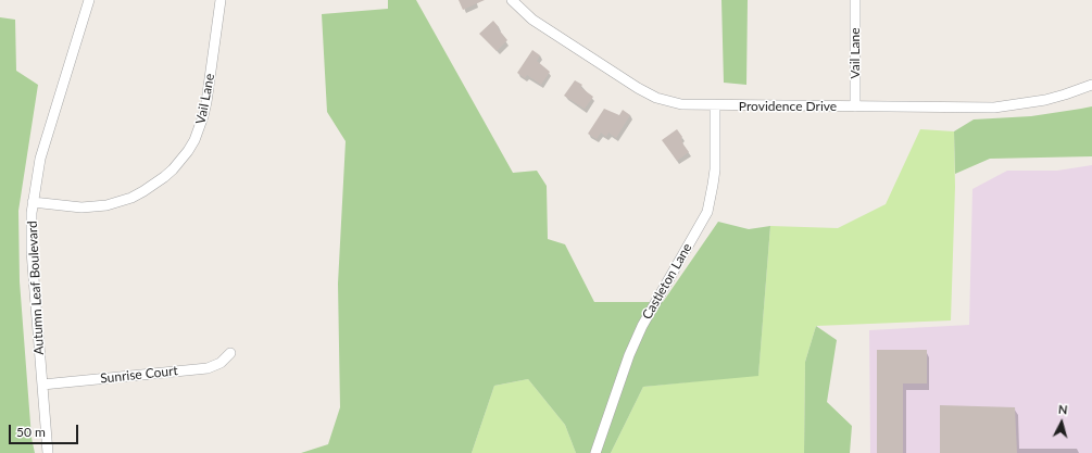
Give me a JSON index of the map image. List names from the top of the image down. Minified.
{"streets":{"street":["Vail Lane","Providence Drive","Castleton Lane","Autumn Leaf Boulevard","Sunrise Court"]},"crossings":[["Vail Lane","Providence Drive"],["Vail Lane","Autumn Leaf Boulevard"],["Providence Drive","Castleton Lane"],["Autumn Leaf Boulevard","Sunrise Court"]],"scale_bar":"50 m","north":"top"}
